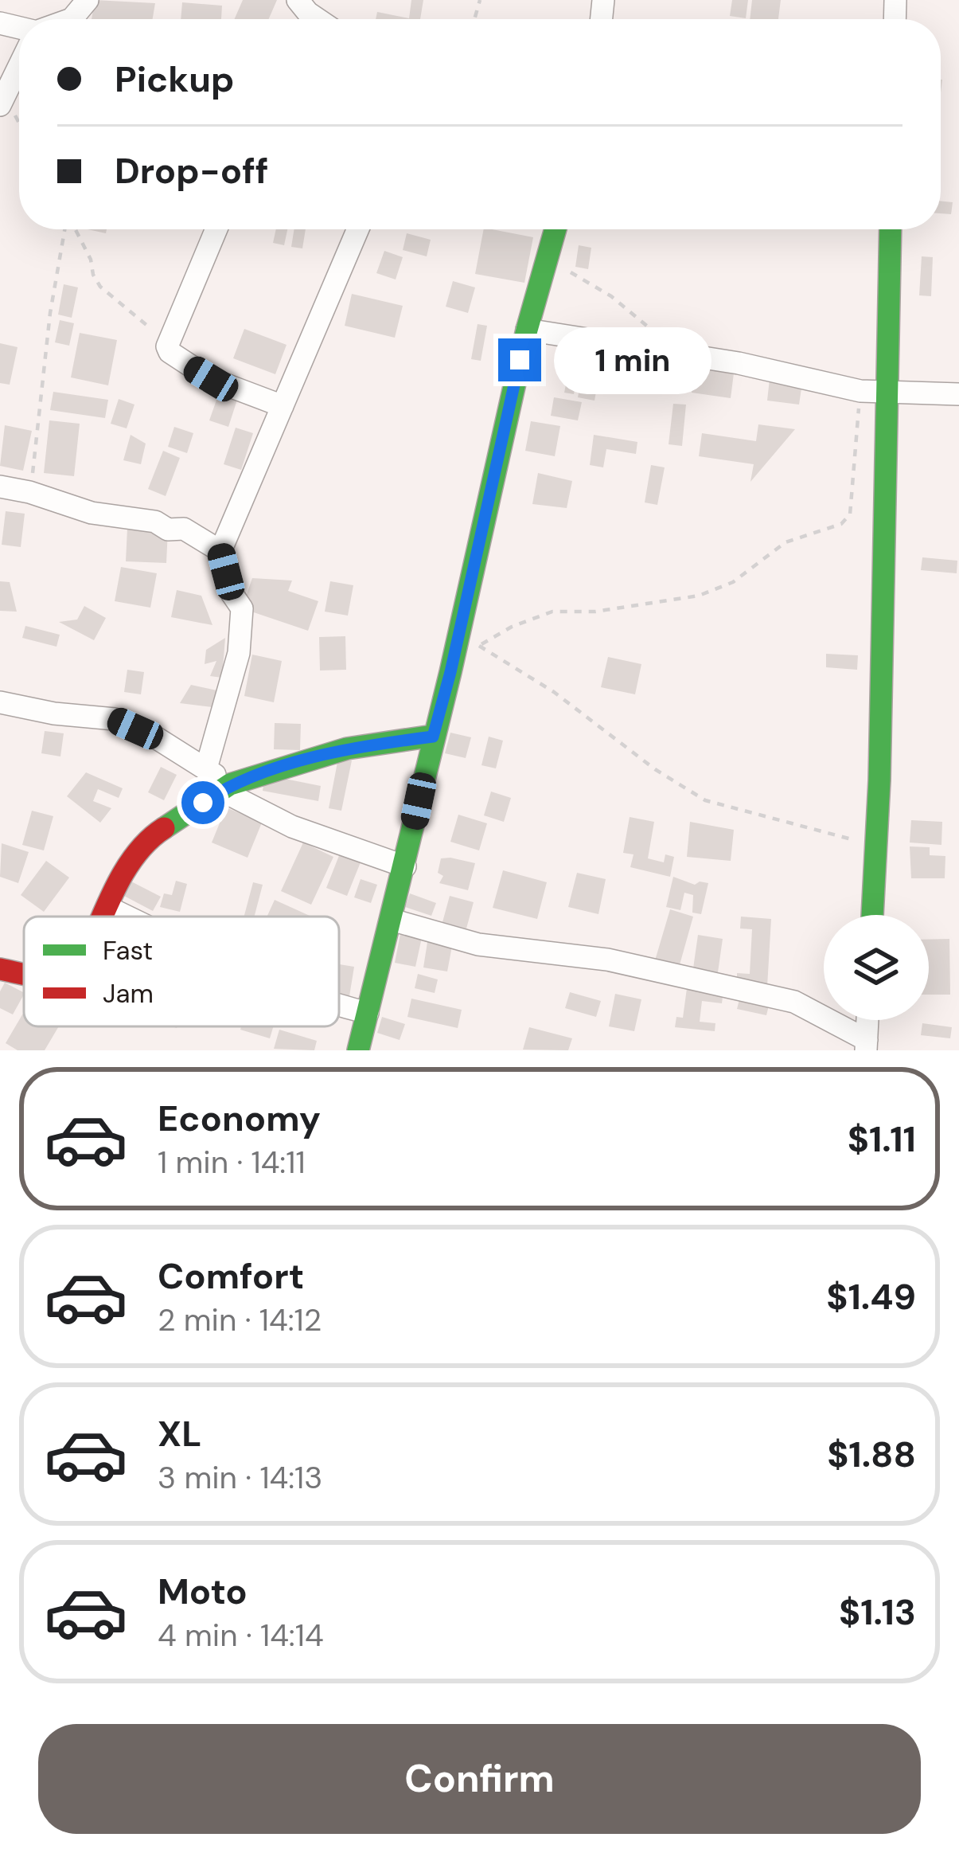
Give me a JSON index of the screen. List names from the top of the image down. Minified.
{"legend":["Fast","Jam"],"page":{"banner":["Pickup","Drop-off"],"bubble":"1 min","list":[{"name":"Economy","note":"1 min · 14:11","value":"$1.11"},{"name":"Comfort","note":"2 min · 14:12","value":"$1.49"},{"name":"XL","note":"3 min · 14:13","value":"$1.88"},{"name":"Moto","note":"4 min · 14:14","value":"$1.13"}],"buttons":"Confirm"}}
